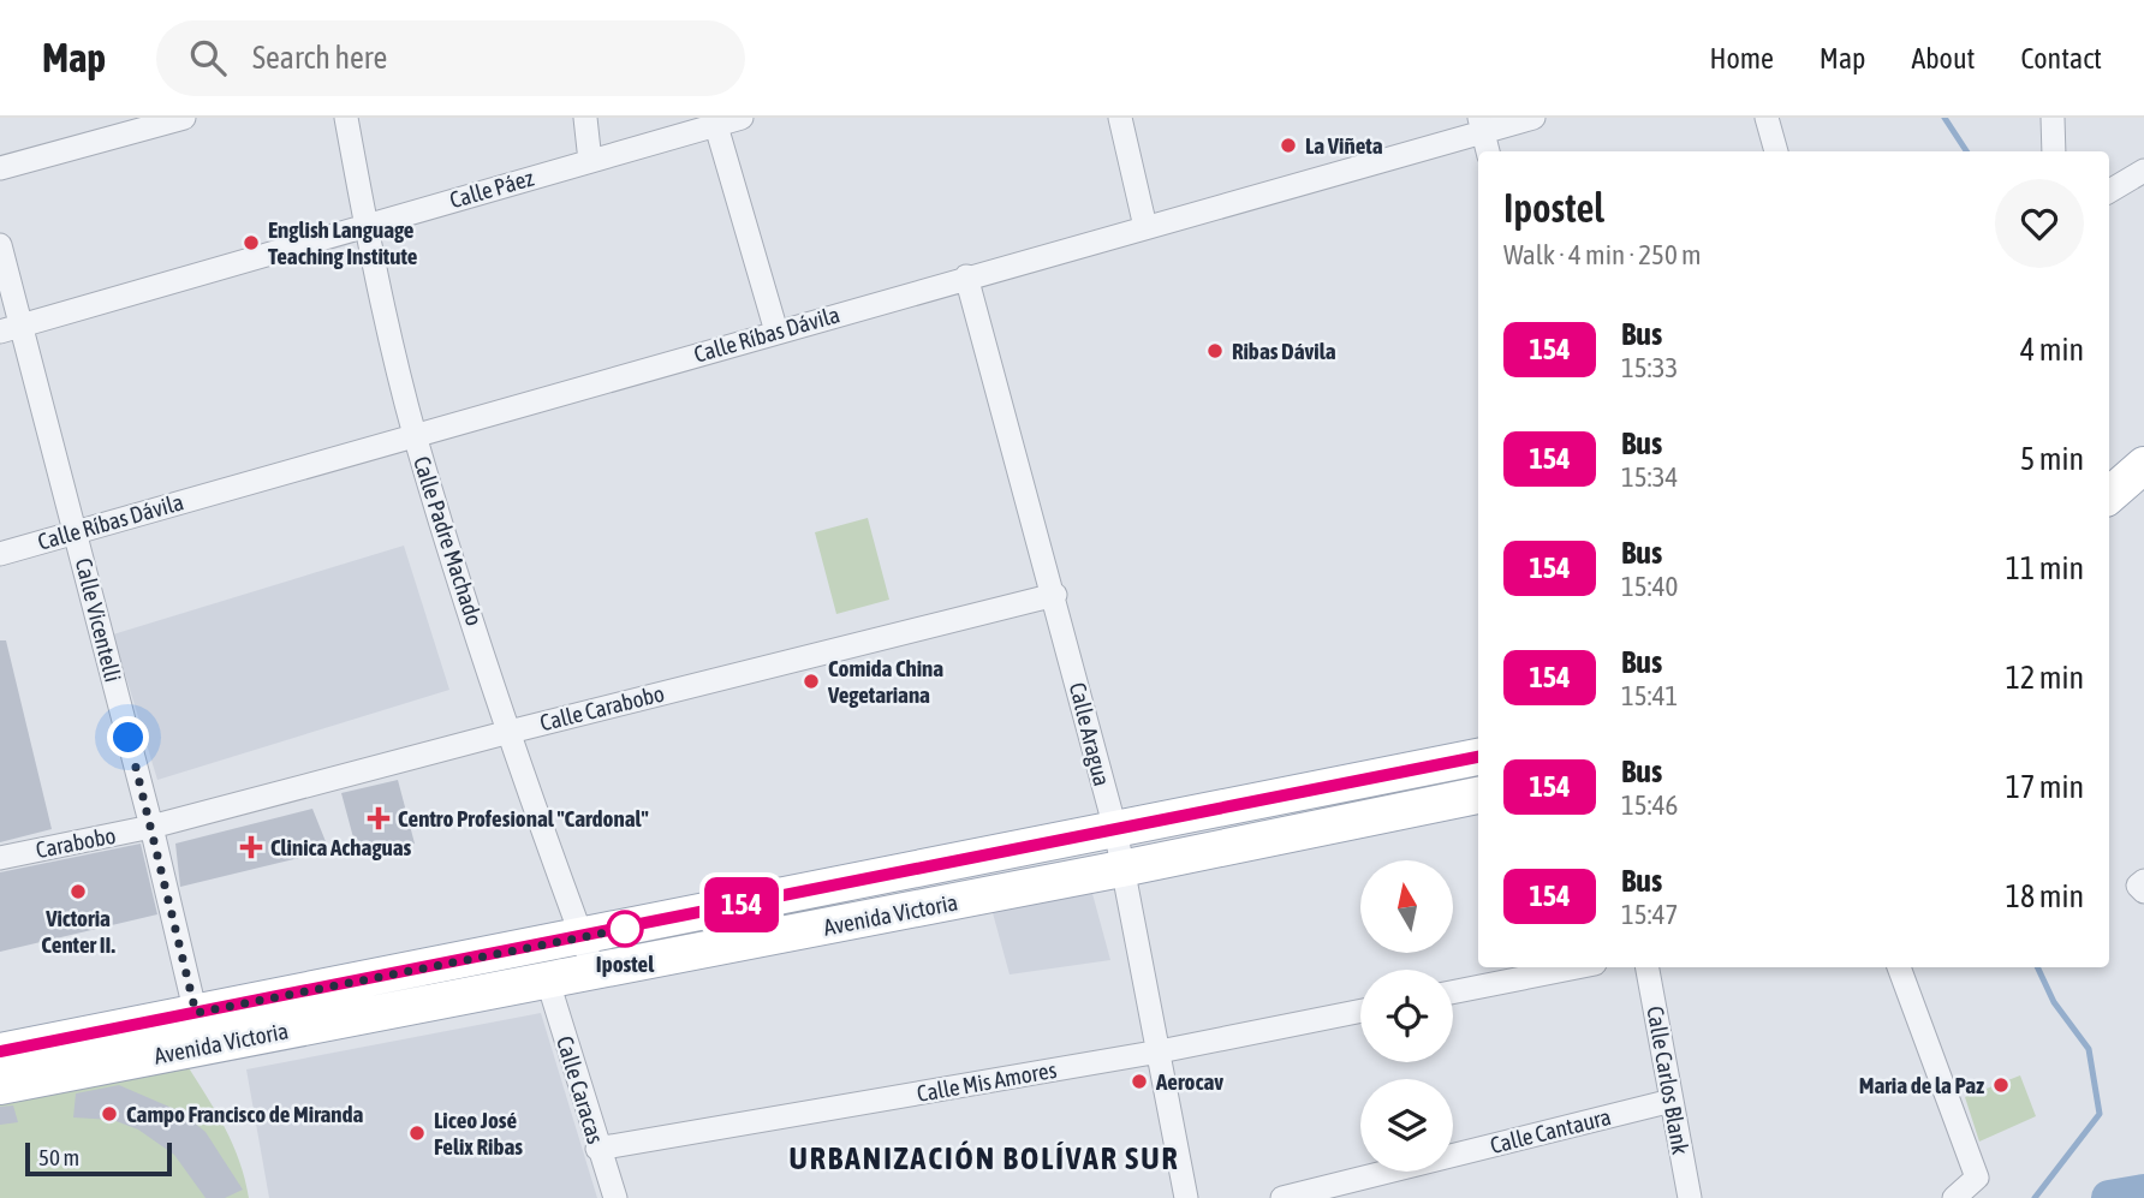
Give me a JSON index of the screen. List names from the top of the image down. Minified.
{"streets":{"main road":["Avenida Victoria"],"street":["Calle Páez","Calle Ríbas Dávila","Calle Padre Machado","Calle Vicentelli","Calle Carabobo","Calle Aragua","Carabobo","Calle Carlos Blank","Calle Mis Amores","Calle Caracas","Calle Cantaura"]},"crossings":[["Calle Páez","Calle Padre Machado"],["Calle Páez","Calle Vicentelli"],["Calle Ríbas Dávila","Calle Padre Machado"],["Calle Ríbas Dávila","Calle Vicentelli"],["Calle Ríbas Dávila","Calle Aragua"],["Calle Padre Machado","Calle Carabobo"],["Calle Padre Machado","Avenida Victoria"],["Calle Vicentelli","Calle Carabobo"],["Calle Vicentelli","Carabobo"],["Calle Vicentelli","Avenida Victoria"],["Calle Carabobo","Calle Aragua"],["Calle Carabobo","Carabobo"],["Calle Aragua","Avenida Victoria"],["Calle Aragua","Calle Mis Amores"],["Avenida Victoria","Calle Caracas"],["Calle Carlos Blank","Calle Cantaura"],["Calle Mis Amores","Calle Caracas"]],"districts":["URBANIZACIÓN BOLÍVAR SUR"],"places":{"other":["La Viñeta","English Language Teaching Institute","Ribas Dávila","Comida China Vegetariana","Victoria Center II.","Ipostel","Aerocav","Maria de la Paz","Campo Francisco de Miranda","Liceo José Felix Ribas"],"health":["Centro Profesional \"Cardonal\"","Clinica Achaguas"]},"lines":["bus line 154"],"scale_bar":"50 m","north":"top","page":{"header":"Map","search":"Search here","nav":["Home","Map","About","Contact"],"on_map":"154","heading":["Ipostel","Walk · 4 min · 250 m"],"list":[{"mark":"154","name":"Bus","note":"15:33","value":"4 min"},{"mark":"154","name":"Bus","note":"15:34","value":"5 min"},{"mark":"154","name":"Bus","note":"15:40","value":"11 min"},{"mark":"154","name":"Bus","note":"15:41","value":"12 min"},{"mark":"154","name":"Bus","note":"15:46","value":"17 min"},{"mark":"154","name":"Bus","note":"15:47","value":"18 min"}],"scale":"50 m"}}
